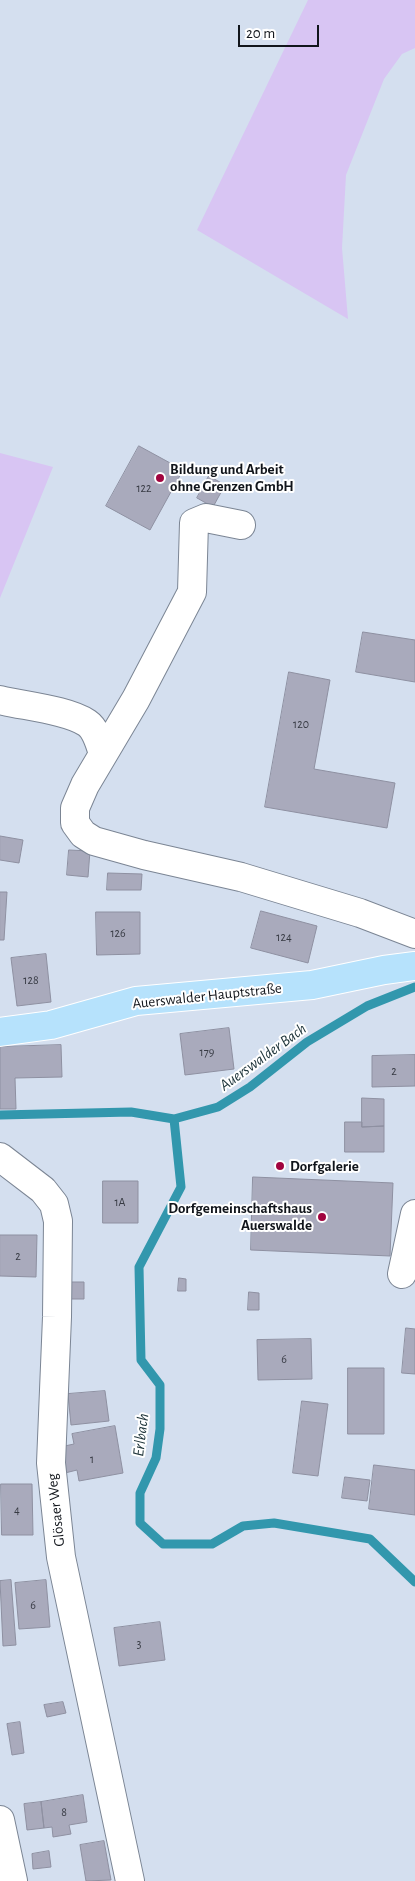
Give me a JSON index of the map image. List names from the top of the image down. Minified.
{"streets":{"main road":["Auerswalder Hauptstraße"],"street":["Glösaer Weg"]},"water":["Auerswalder Bach","Erlbach"],"places":["Bildung und Arbeit ohne Grenzen GmbH","Dorfgalerie","Dorfgemeinschaftshaus Auerswalde"],"house_numbers":["122","120","126","124","128","179","2","1A","2","6","1","4","6","3","8"],"scale_bar":"20 m"}
